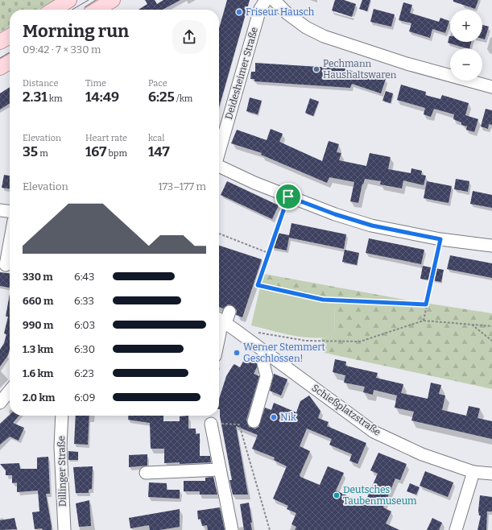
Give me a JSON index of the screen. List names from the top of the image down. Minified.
{"streets":{"street":["Deidesheimer Straße","Schießplatzstraße","Dillinger Straße"]},"places":["Friseur Hausch","Pechmann Haushaltswaren","Werner Stemmert Geschlossen!","Nik","Deutsches Taubenmuseum"],"page":{"map_buttons":["+","−"],"heading":["Morning run","09:42 · 7 × 330 m"],"stats":[["Distance","2.31 km"],["Time","14:49"],["Pace","6:25 /km"],["Elevation","35 m"],["Heart rate","167 bpm"],["kcal","147"]],"chart":["Elevation","173–177 m"],"list":[{"name":"330 m","note":"6:43"},{"name":"660 m","note":"6:33"},{"name":"990 m","note":"6:03"},{"name":"1.3 km","note":"6:30"},{"name":"1.6 km","note":"6:23"},{"name":"2.0 km","note":"6:09"}]}}
